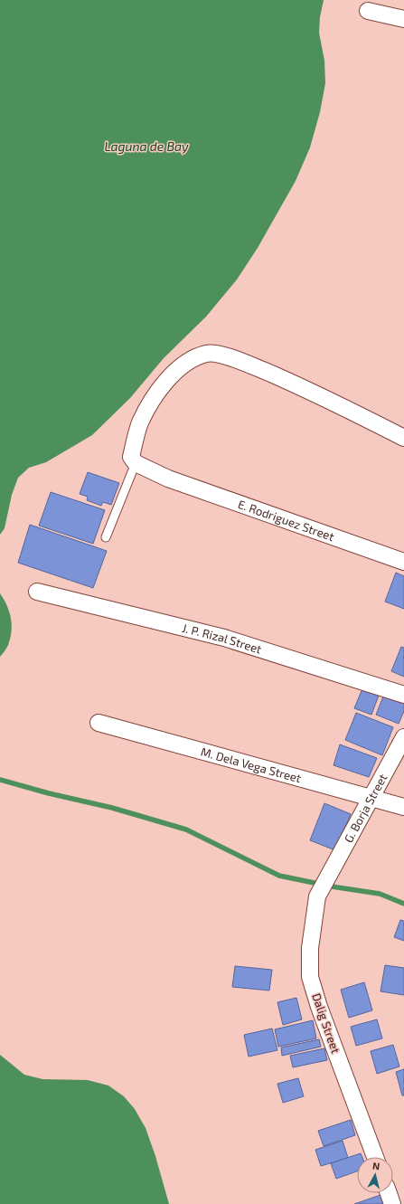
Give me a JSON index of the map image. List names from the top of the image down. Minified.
{"streets":{"street":["E. Rodriguez Street","J. P. Rizal Street","M. Dela Vega Street","G. Borja Street","Dalig Street"]},"crossings":[["M. Dela Vega Street","G. Borja Street"],["G. Borja Street","Dalig Street"]],"water":["Laguna de Bay"],"north":"top"}
